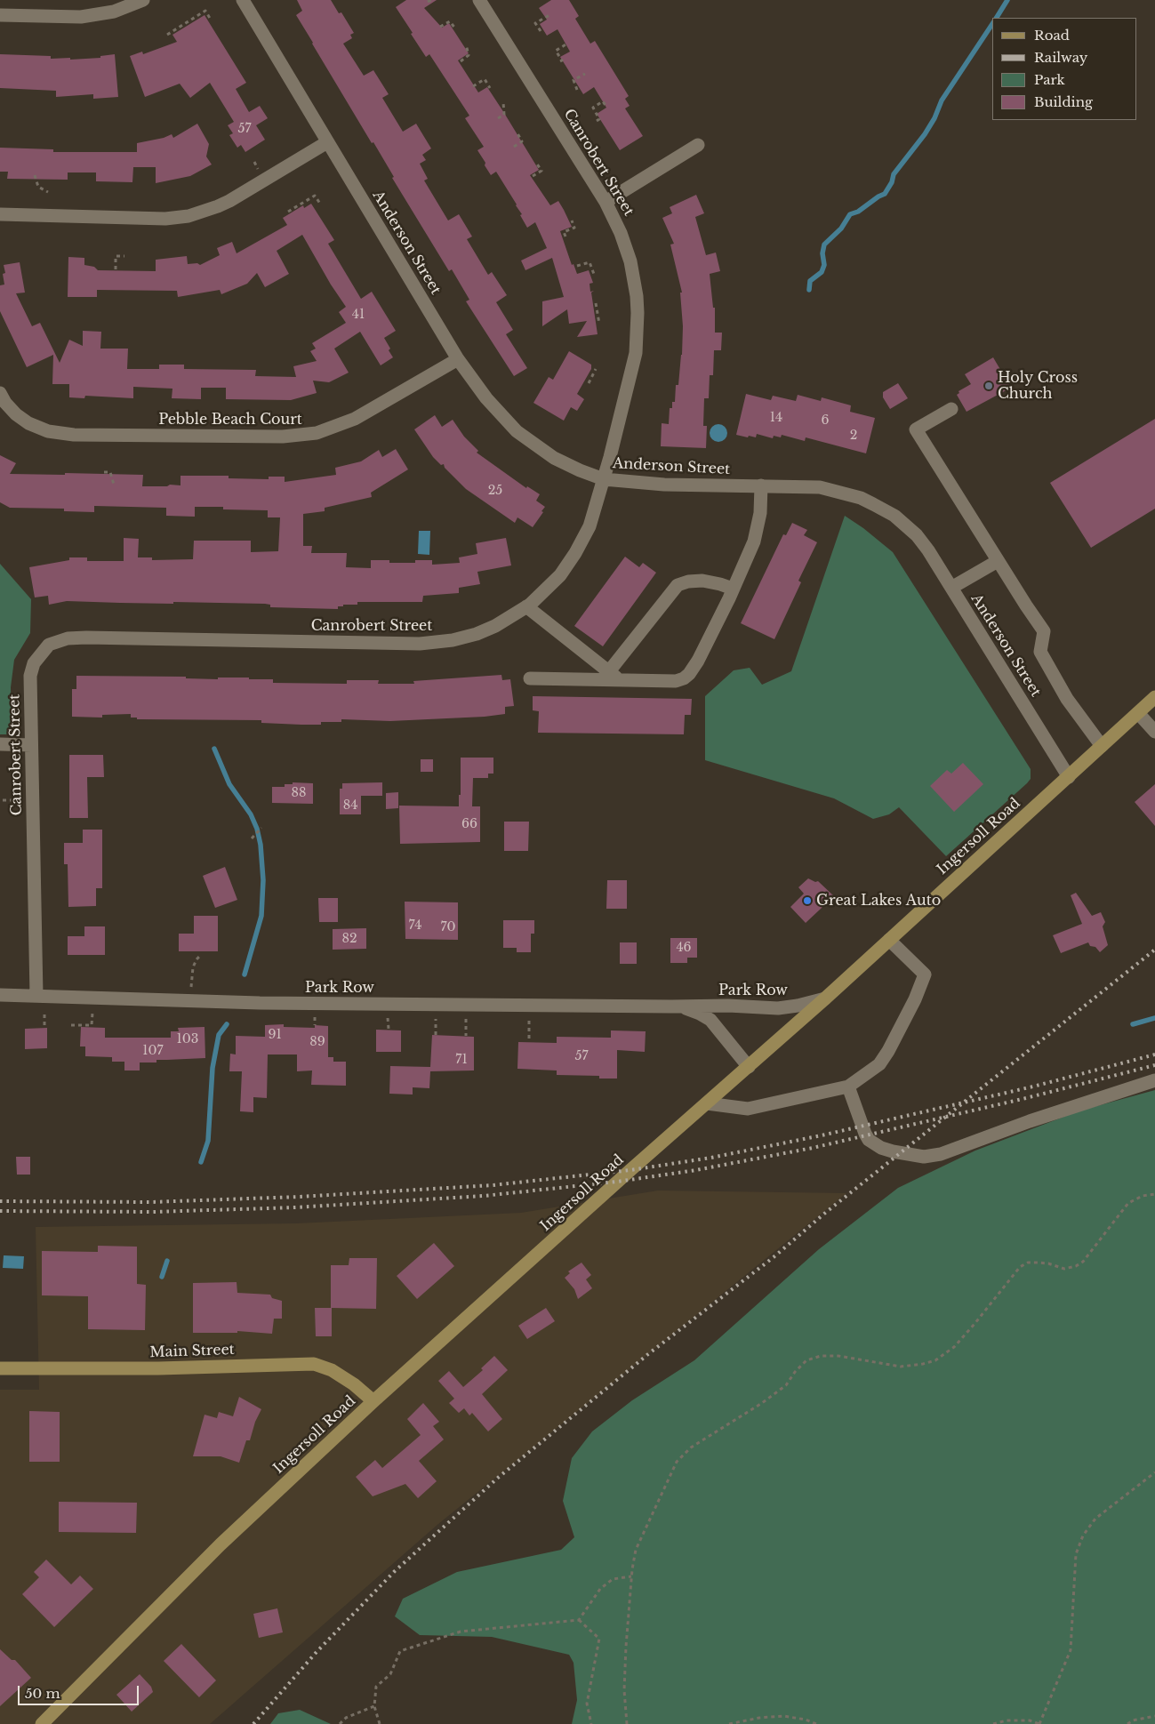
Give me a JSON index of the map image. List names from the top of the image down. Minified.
{"streets":{"main road":["Ingersoll Road","Main Street"],"street":["Canrobert Street","Anderson Street","Pebble Beach Court","Park Row"]},"crossings":[["Canrobert Street","Anderson Street"],["Canrobert Street","Park Row"],["Anderson Street","Pebble Beach Court"],["Anderson Street","Ingersoll Road"],["Ingersoll Road","Park Row"],["Ingersoll Road","Main Street"]],"places":["Holy Cross Church","Great Lakes Auto"],"house_numbers":["57","41","14","6","2","25","88","84","66","74","70","82","46","91","103","89","107","57","71"],"legend":["Road","Railway","Park","Building"],"scale_bar":"50 m"}
